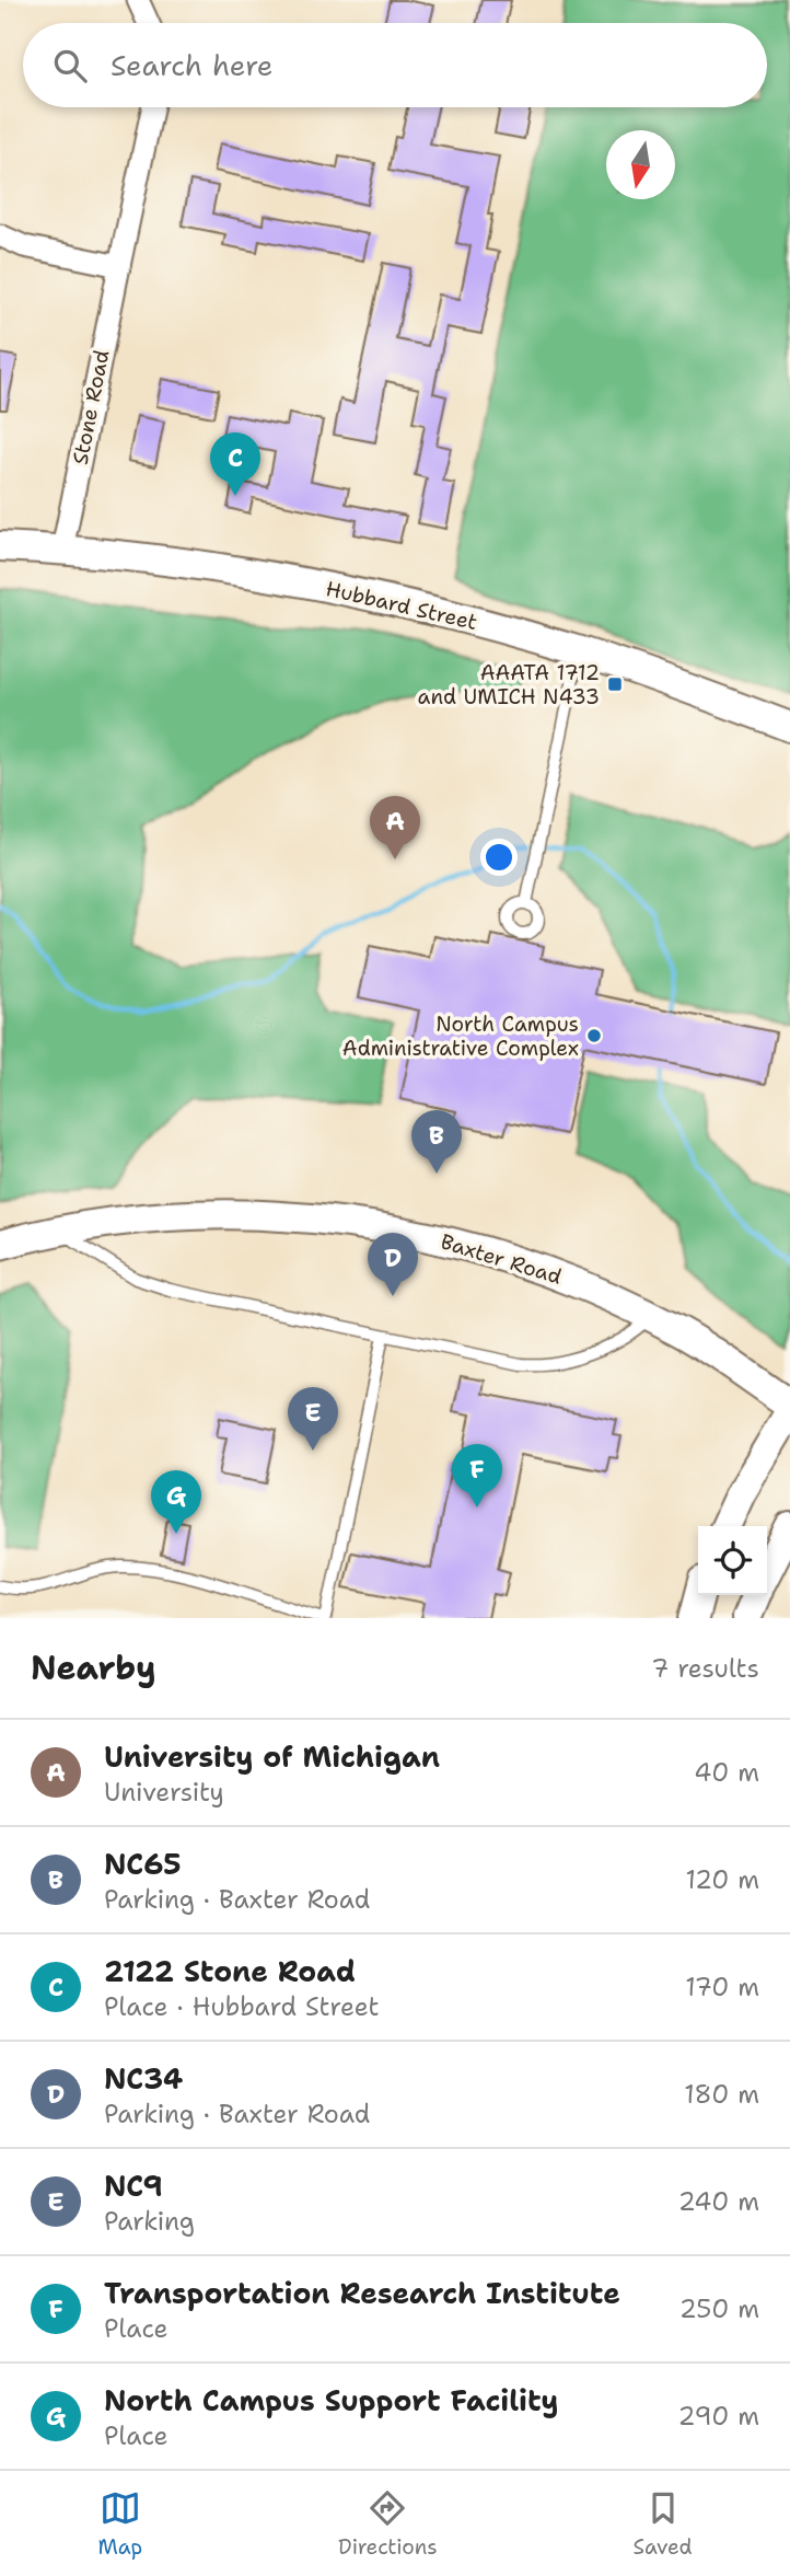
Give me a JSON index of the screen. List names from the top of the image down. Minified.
{"streets":{"street":["Stone Road","Hubbard Street","Baxter Road"]},"crossings":[["Stone Road","Hubbard Street"]],"places":{"transit":["AAATA 1712 and UMICH N433"],"other":["North Campus Administrative Complex"]},"north":"bottom","page":{"search":"Search here","pins":["C","A","B","D","E","F","G"],"heading":["Nearby","7 results"],"list":[{"mark":"A","name":"University of Michigan","note":"University","value":"40 m"},{"mark":"B","name":"NC65","note":"Parking · Baxter Road","value":"120 m"},{"mark":"C","name":"2122 Stone Road","note":"Place · Hubbard Street","value":"170 m"},{"mark":"D","name":"NC34","note":"Parking · Baxter Road","value":"180 m"},{"mark":"E","name":"NC9","note":"Parking","value":"240 m"},{"mark":"F","name":"Transportation Research Institute","note":"Place","value":"250 m"},{"mark":"G","name":"North Campus Support Facility","note":"Place","value":"290 m"}],"nav":["Map","Directions","Saved"]}}
